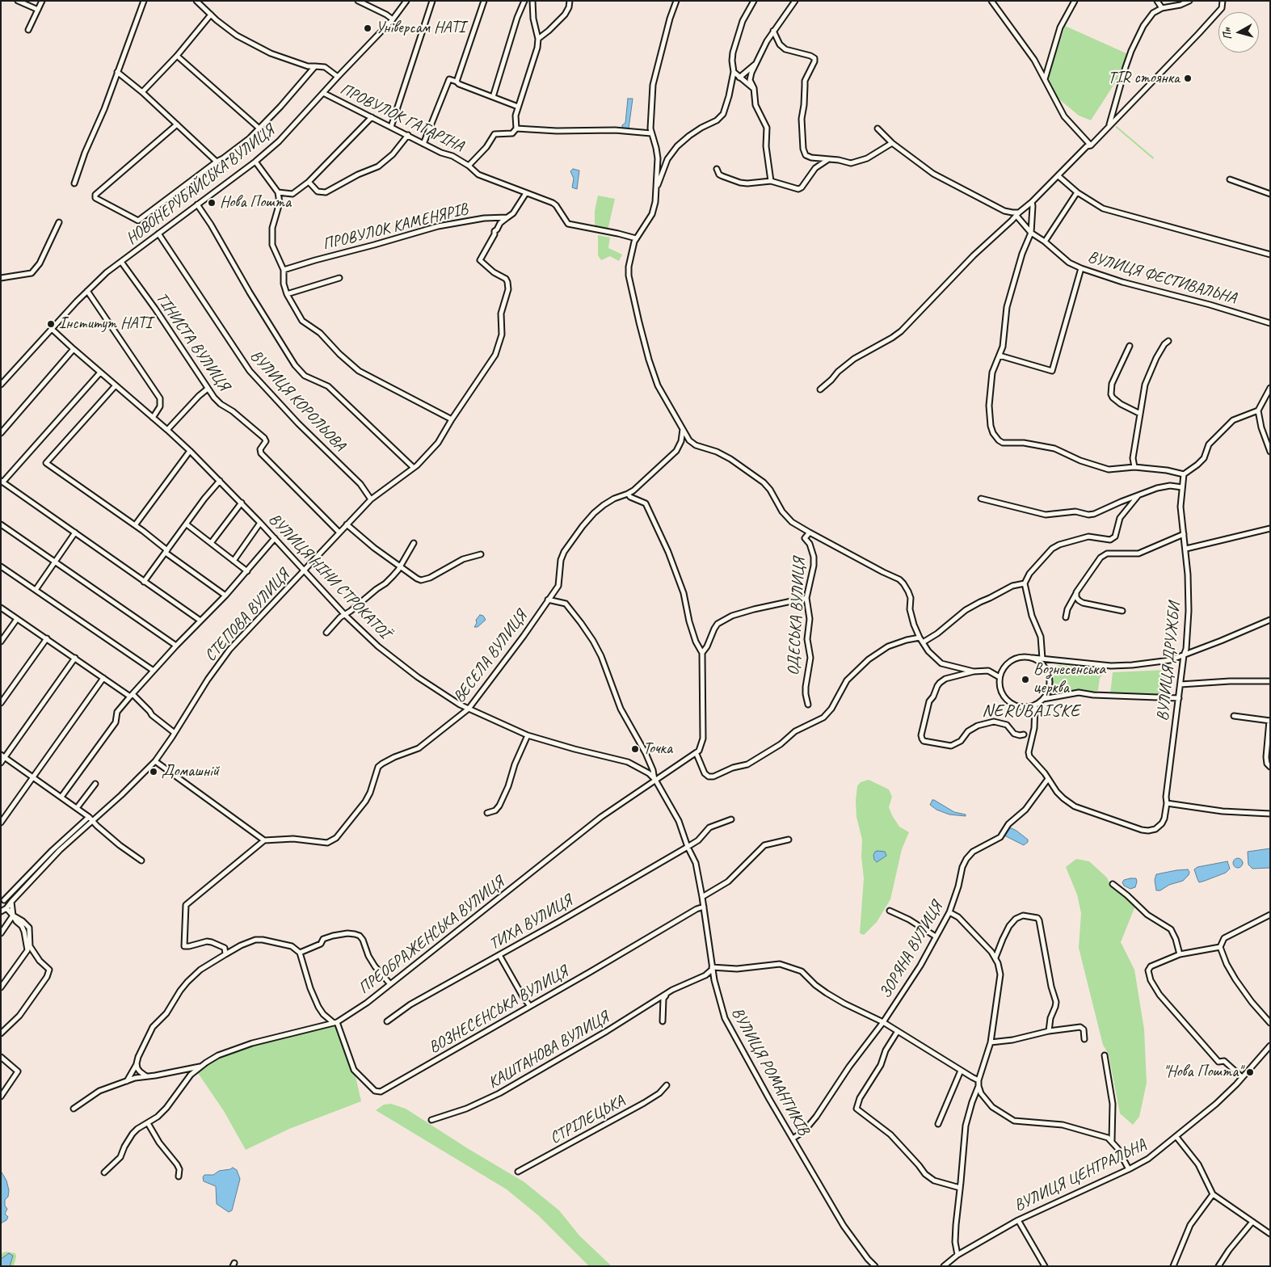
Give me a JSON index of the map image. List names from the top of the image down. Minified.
{"streets":{"street":["ПРОВУЛОК ГАГАРІНА","НОВОНЕРУБАЙСЬКА ВУЛИЦЯ","ПРОВУЛОК КАМЕНЯРІВ","ВУЛИЦЯ ФЕСТИВАЛЬНА","ТІНИСТА ВУЛИЦЯ","ВУЛИЦЯ КОРОЛЬОВА","ВУЛИЦЯ НІНИ СТРОКАТОЇ","СТЕПОВА ВУЛИЦЯ","ОДЕСЬКА ВУЛИЦЯ","ВЕСЕЛА ВУЛИЦЯ","ВУЛИЦЯ ДРУЖБИ","ТИХА ВУЛИЦЯ","ПРЕОБРАЖЕНСЬКА ВУЛИЦЯ","ЗОРЯНА ВУЛИЦЯ","ВОЗНЕСЕНСЬКА ВУЛИЦЯ","КАШТАНОВА ВУЛИЦЯ","ВУЛИЦЯ РОМАНТИКІВ","СТРІЛЕЦЬКА","ВУЛИЦЯ ЦЕНТРАЛЬНА"]},"crossings":[["ПРОВУЛОК ГАГАРІНА","НОВОНЕРУБАЙСЬКА ВУЛИЦЯ"],["НОВОНЕРУБАЙСЬКА ВУЛИЦЯ","ТІНИСТА ВУЛИЦЯ"],["НОВОНЕРУБАЙСЬКА ВУЛИЦЯ","ВУЛИЦЯ КОРОЛЬОВА"],["НОВОНЕРУБАЙСЬКА ВУЛИЦЯ","ВУЛИЦЯ НІНИ СТРОКАТОЇ"],["ПРОВУЛОК КАМЕНЯРІВ","СТЕПОВА ВУЛИЦЯ"],["ТІНИСТА ВУЛИЦЯ","СТЕПОВА ВУЛИЦЯ"],["ВУЛИЦЯ КОРОЛЬОВА","СТЕПОВА ВУЛИЦЯ"],["ВУЛИЦЯ НІНИ СТРОКАТОЇ","СТЕПОВА ВУЛИЦЯ"],["ВУЛИЦЯ НІНИ СТРОКАТОЇ","ВЕСЕЛА ВУЛИЦЯ"],["ВУЛИЦЯ НІНИ СТРОКАТОЇ","ПРЕОБРАЖЕНСЬКА ВУЛИЦЯ"],["ВУЛИЦЯ НІНИ СТРОКАТОЇ","ВУЛИЦЯ РОМАНТИКІВ"],["ВУЛИЦЯ ДРУЖБИ","ЗОРЯНА ВУЛИЦЯ"],["ТИХА ВУЛИЦЯ","ВУЛИЦЯ РОМАНТИКІВ"],["ПРЕОБРАЖЕНСЬКА ВУЛИЦЯ","ВОЗНЕСЕНСЬКА ВУЛИЦЯ"],["ПРЕОБРАЖЕНСЬКА ВУЛИЦЯ","ВУЛИЦЯ РОМАНТИКІВ"],["ЗОРЯНА ВУЛИЦЯ","ВУЛИЦЯ РОМАНТИКІВ"],["ВОЗНЕСЕНСЬКА ВУЛИЦЯ","ВУЛИЦЯ РОМАНТИКІВ"],["КАШТАНОВА ВУЛИЦЯ","ВУЛИЦЯ РОМАНТИКІВ"]],"districts":["NERUBAISKE"],"places":["Універсам НАТІ","TIR стоянка","Нова Пошта","Інститут НАТІ","Вознесенська церква","Точка","Домашній","\"Нова Пошта\""],"north":"left"}
